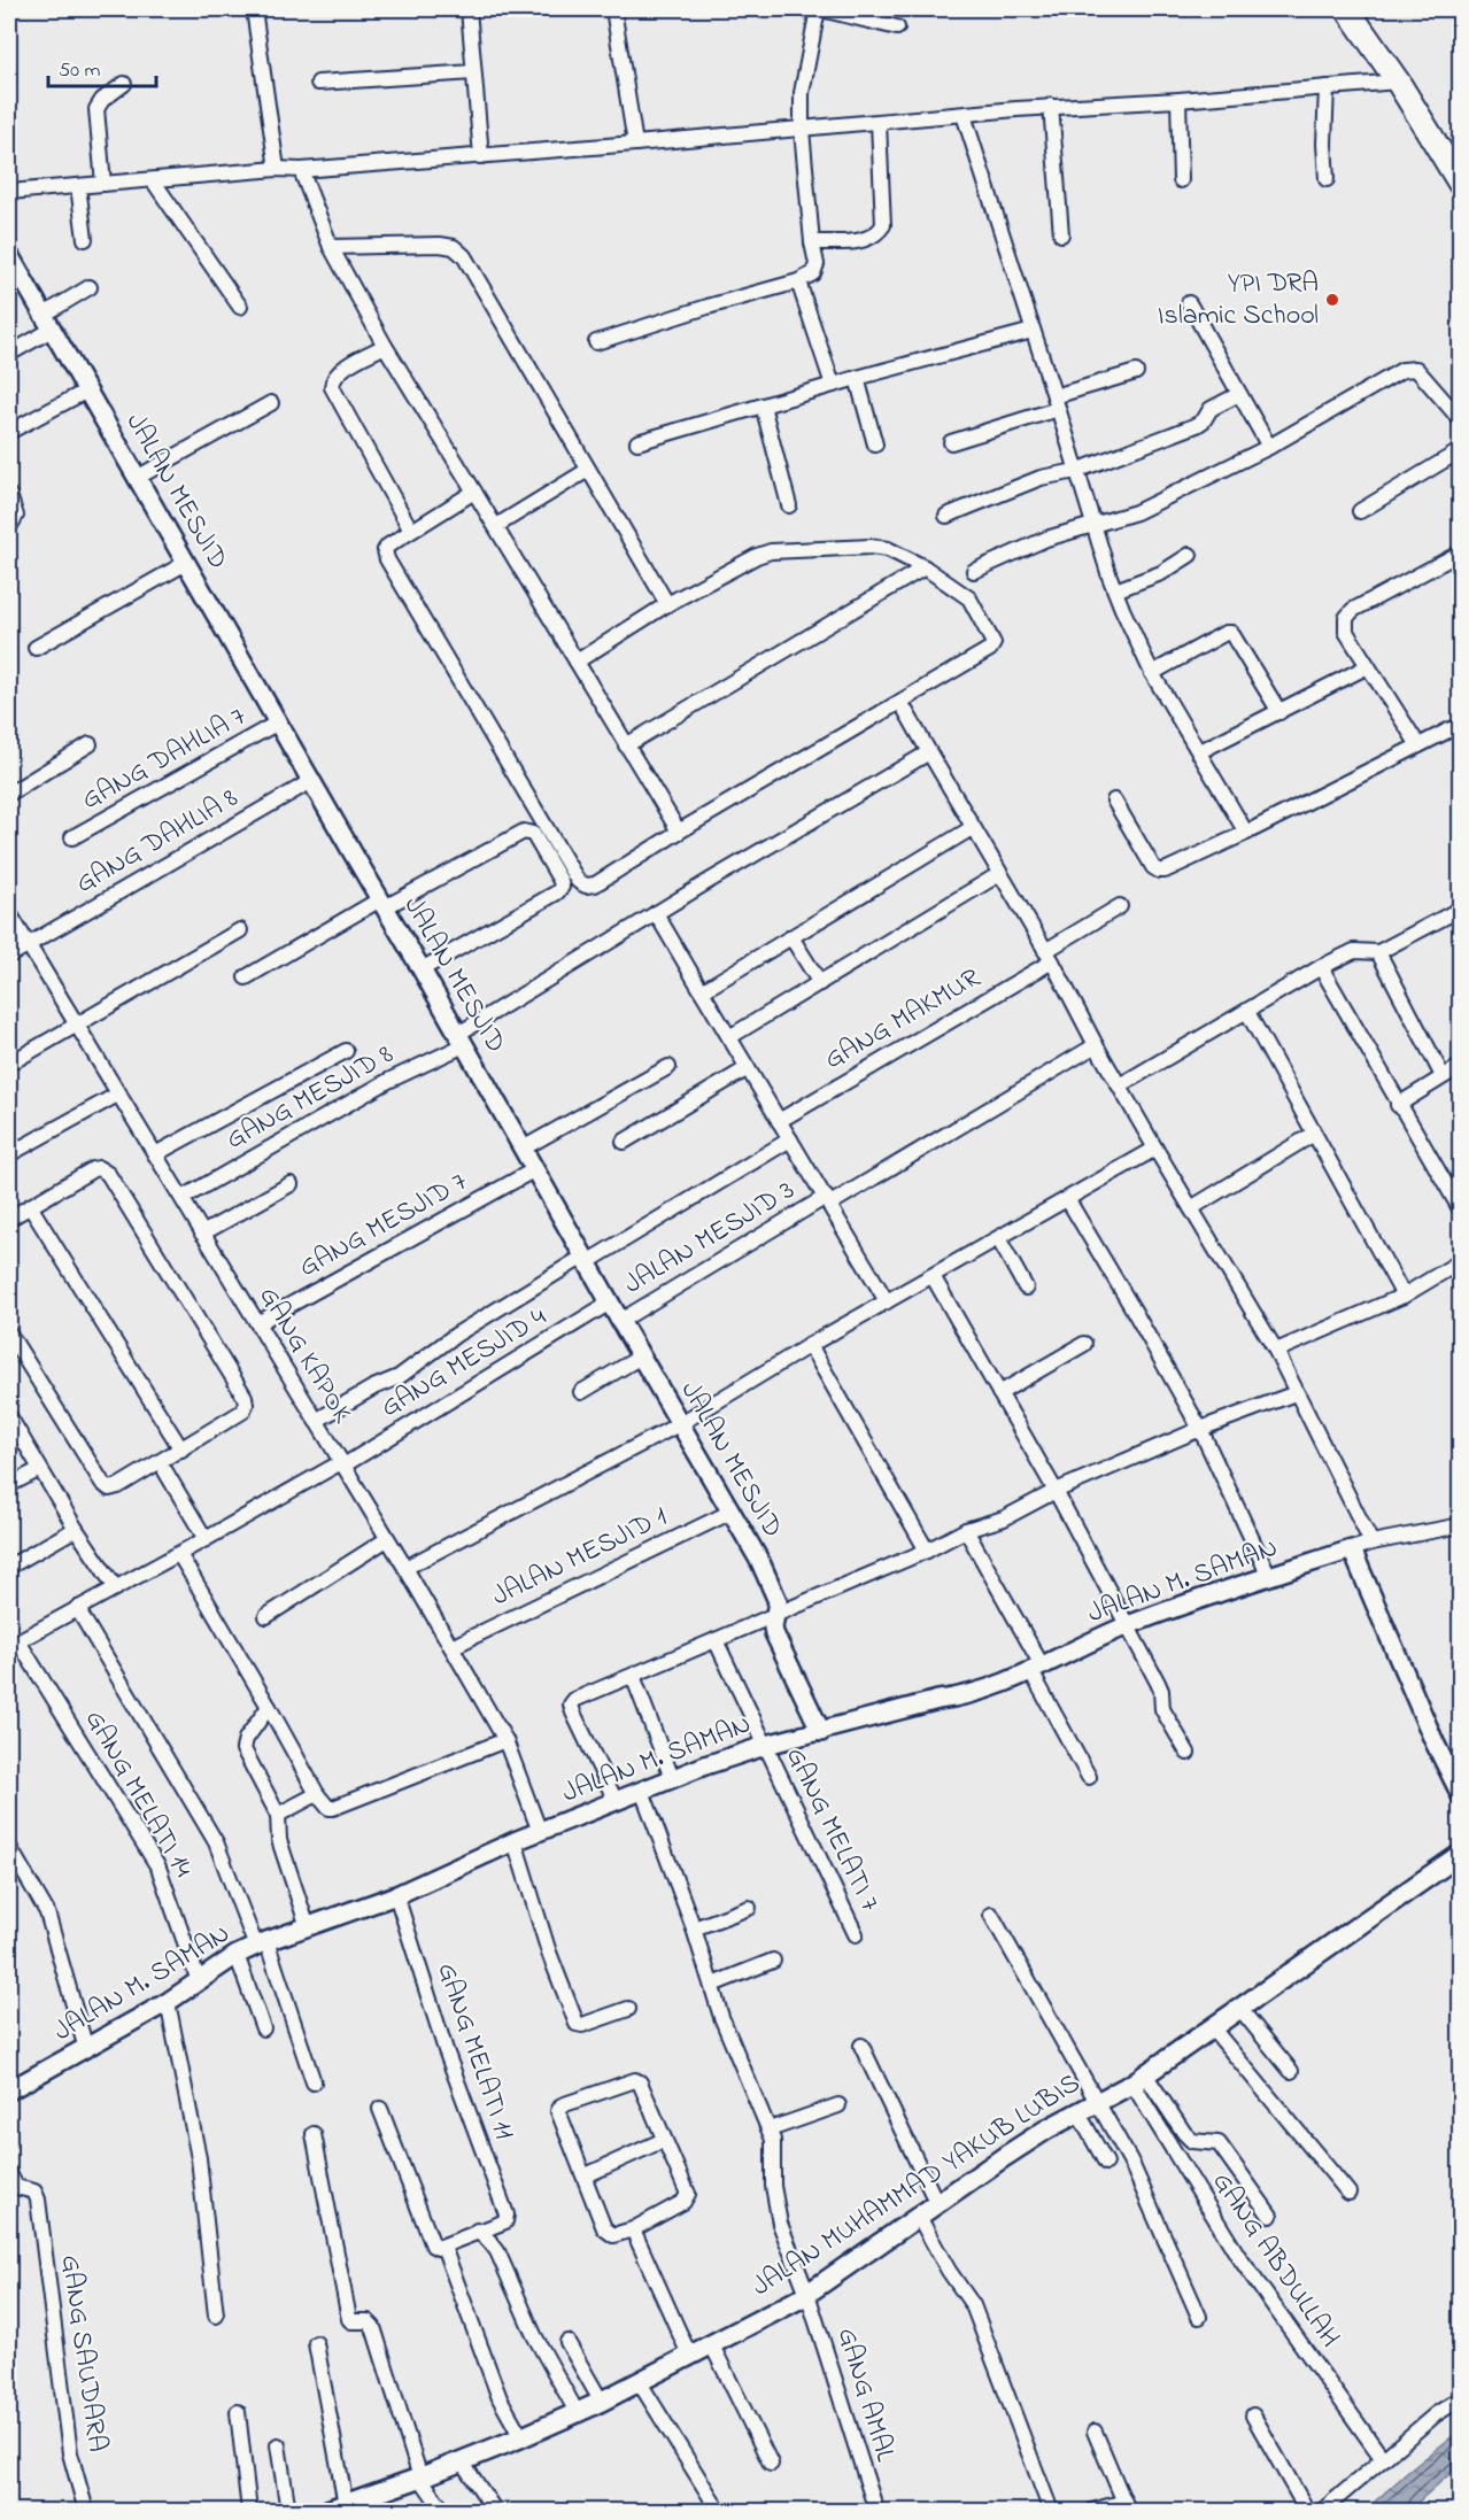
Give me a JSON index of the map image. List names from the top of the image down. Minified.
{"streets":{"main road":["JALAN MUHAMMAD YAKUB LUBIS"],"street":["JALAN MESJID","GANG DAHLIA 7","GANG DAHLIA 8","GANG MAKMUR","GANG MESJID 8","GANG MESJID 7","JALAN MESJID 3","GANG KAPOK","GANG MESJID 4","JALAN MESJID 1","JALAN M. SAMAN","GANG MELATI 14","GANG MELATI 7","GANG MELATI 11","GANG ABDULLAH","GANG SAUDARA","GANG AMAL"]},"crossings":[["JALAN MESJID","GANG DAHLIA 7"],["JALAN MESJID","GANG DAHLIA 8"],["JALAN MESJID","GANG MESJID 8"],["JALAN MESJID","GANG MESJID 7"],["JALAN MESJID","JALAN MESJID 3"],["JALAN MESJID","GANG MESJID 4"],["JALAN MESJID","JALAN MESJID 1"],["JALAN MESJID","JALAN M. SAMAN"],["GANG DAHLIA 8","GANG KAPOK"],["GANG MESJID 8","GANG KAPOK"],["GANG MESJID 7","GANG KAPOK"],["GANG KAPOK","GANG MESJID 4"],["GANG KAPOK","JALAN MESJID 1"],["GANG KAPOK","JALAN M. SAMAN"],["GANG MESJID 4","GANG MELATI 14"],["JALAN M. SAMAN","GANG MELATI 14"],["JALAN M. SAMAN","GANG MELATI 7"],["JALAN M. SAMAN","GANG MELATI 11"],["JALAN M. SAMAN","GANG AMAL"],["JALAN MUHAMMAD YAKUB LUBIS","GANG ABDULLAH"],["JALAN MUHAMMAD YAKUB LUBIS","GANG AMAL"]],"places":["YPI DRA Islamic School"],"scale_bar":"50 m"}
